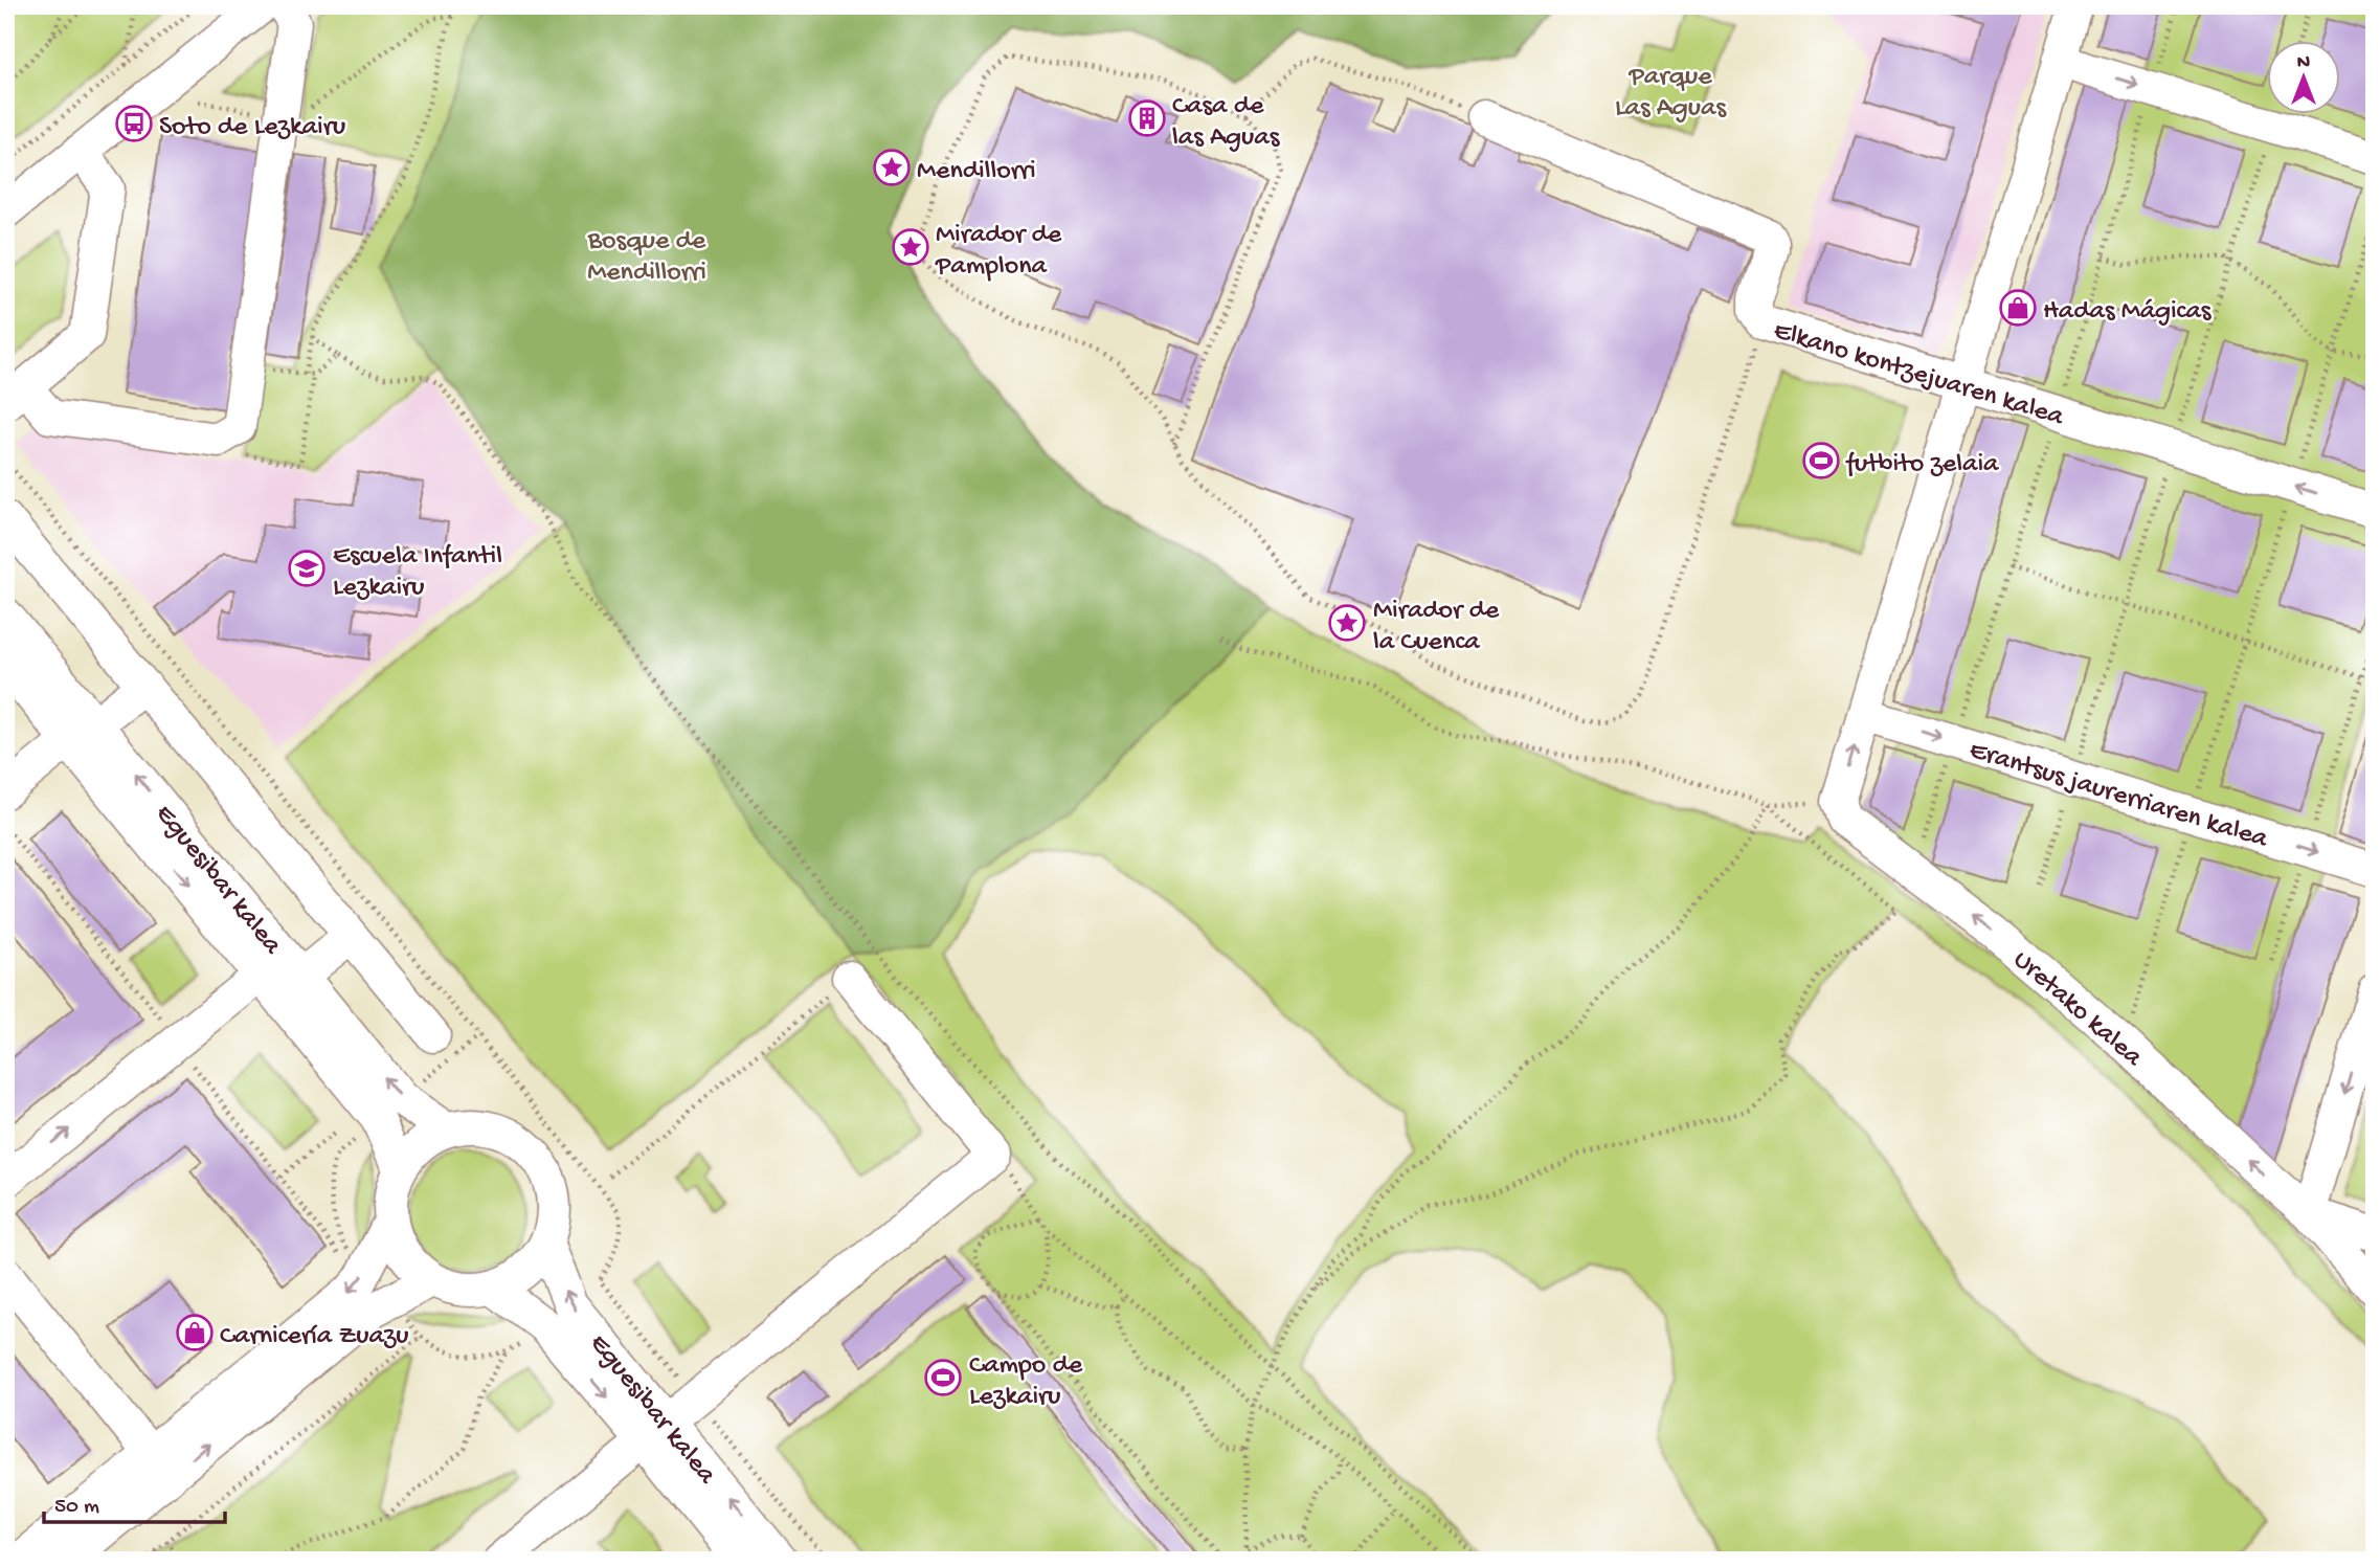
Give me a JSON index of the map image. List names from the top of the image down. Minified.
{"streets":{"street":["Elkano kontzejuaren kalea","Erantsus jaurerriaren kalea","Eguesibar kalea","Uretako kalea"]},"one_way":["Uretako kalea"],"parks":["Parque Las Aguas","Bosque de Mendillorri"],"places":{"building":["Casa de las Aguas"],"bus stop":["Soto de Lezkairu"],"place":["Mendillorri","Mirador de Pamplona","Mirador de la Cuenca"],"shop":["Hadas Mágicas","Carnicería Zuazu"],"sports":["futbito zelaia","Campo de Lezkairu"],"school or university":["Escuela Infantil Lezkairu"]},"scale_bar":"50 m","north":"top"}
